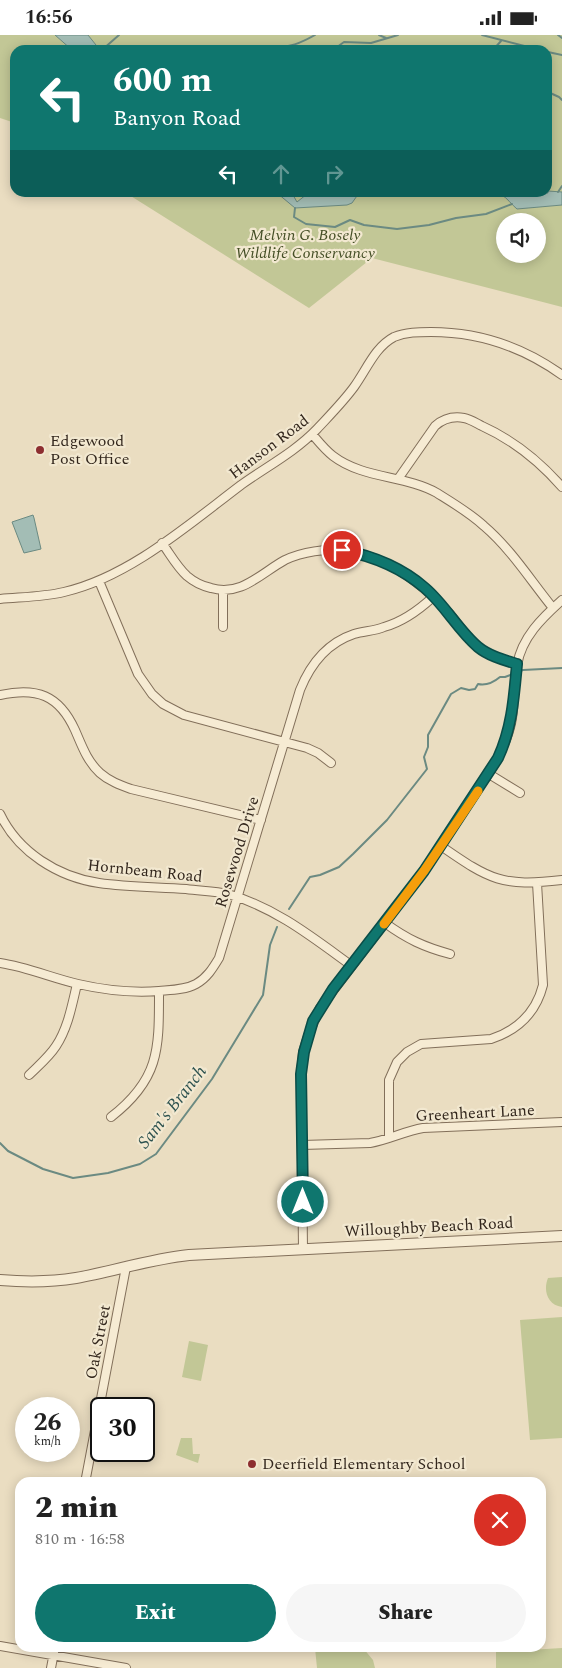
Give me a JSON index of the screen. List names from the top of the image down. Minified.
{"streets":{"street":["Hanson Road","Rosewood Drive","Hornbeam Road","Greenheart Lane","Willoughby Beach Road","Oak Street"]},"crossings":[["Rosewood Drive","Hornbeam Road"],["Willoughby Beach Road","Oak Street"]],"water":["Sam's Branch"],"parks":["Melvin G. Bosely Wildlife Conservancy"],"places":["Edgewood Post Office","Deerfield Elementary School"],"page":{"status":"16:56","turn":["600 m","Banyon Road"],"speed":"26 km/h","limit":"30","heading":["2 min","810 m · 16:58"],"buttons":["Exit","Share"]}}
